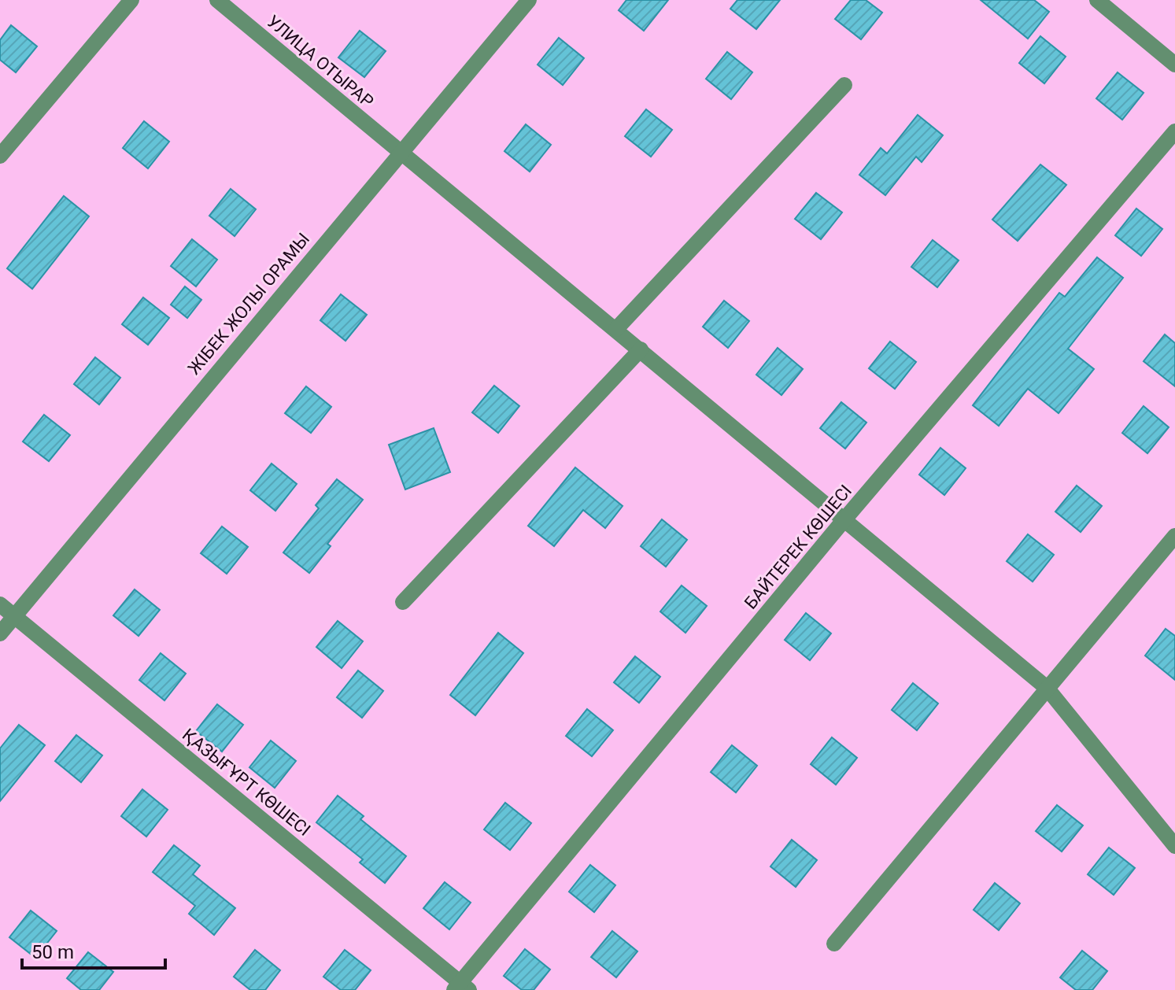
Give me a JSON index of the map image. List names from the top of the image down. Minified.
{"streets":{"street":["УЛИЦА ОТЫРАР","ЖІБЕК ЖОЛЫ ОРАМЫ","БАЙТЕРЕК КӨШЕСІ","ҚАЗЫҒҰРТ КӨШЕСІ"]},"crossings":[["УЛИЦА ОТЫРАР","ЖІБЕК ЖОЛЫ ОРАМЫ"],["УЛИЦА ОТЫРАР","БАЙТЕРЕК КӨШЕСІ"],["ЖІБЕК ЖОЛЫ ОРАМЫ","ҚАЗЫҒҰРТ КӨШЕСІ"],["БАЙТЕРЕК КӨШЕСІ","ҚАЗЫҒҰРТ КӨШЕСІ"]],"scale_bar":"50 m"}
